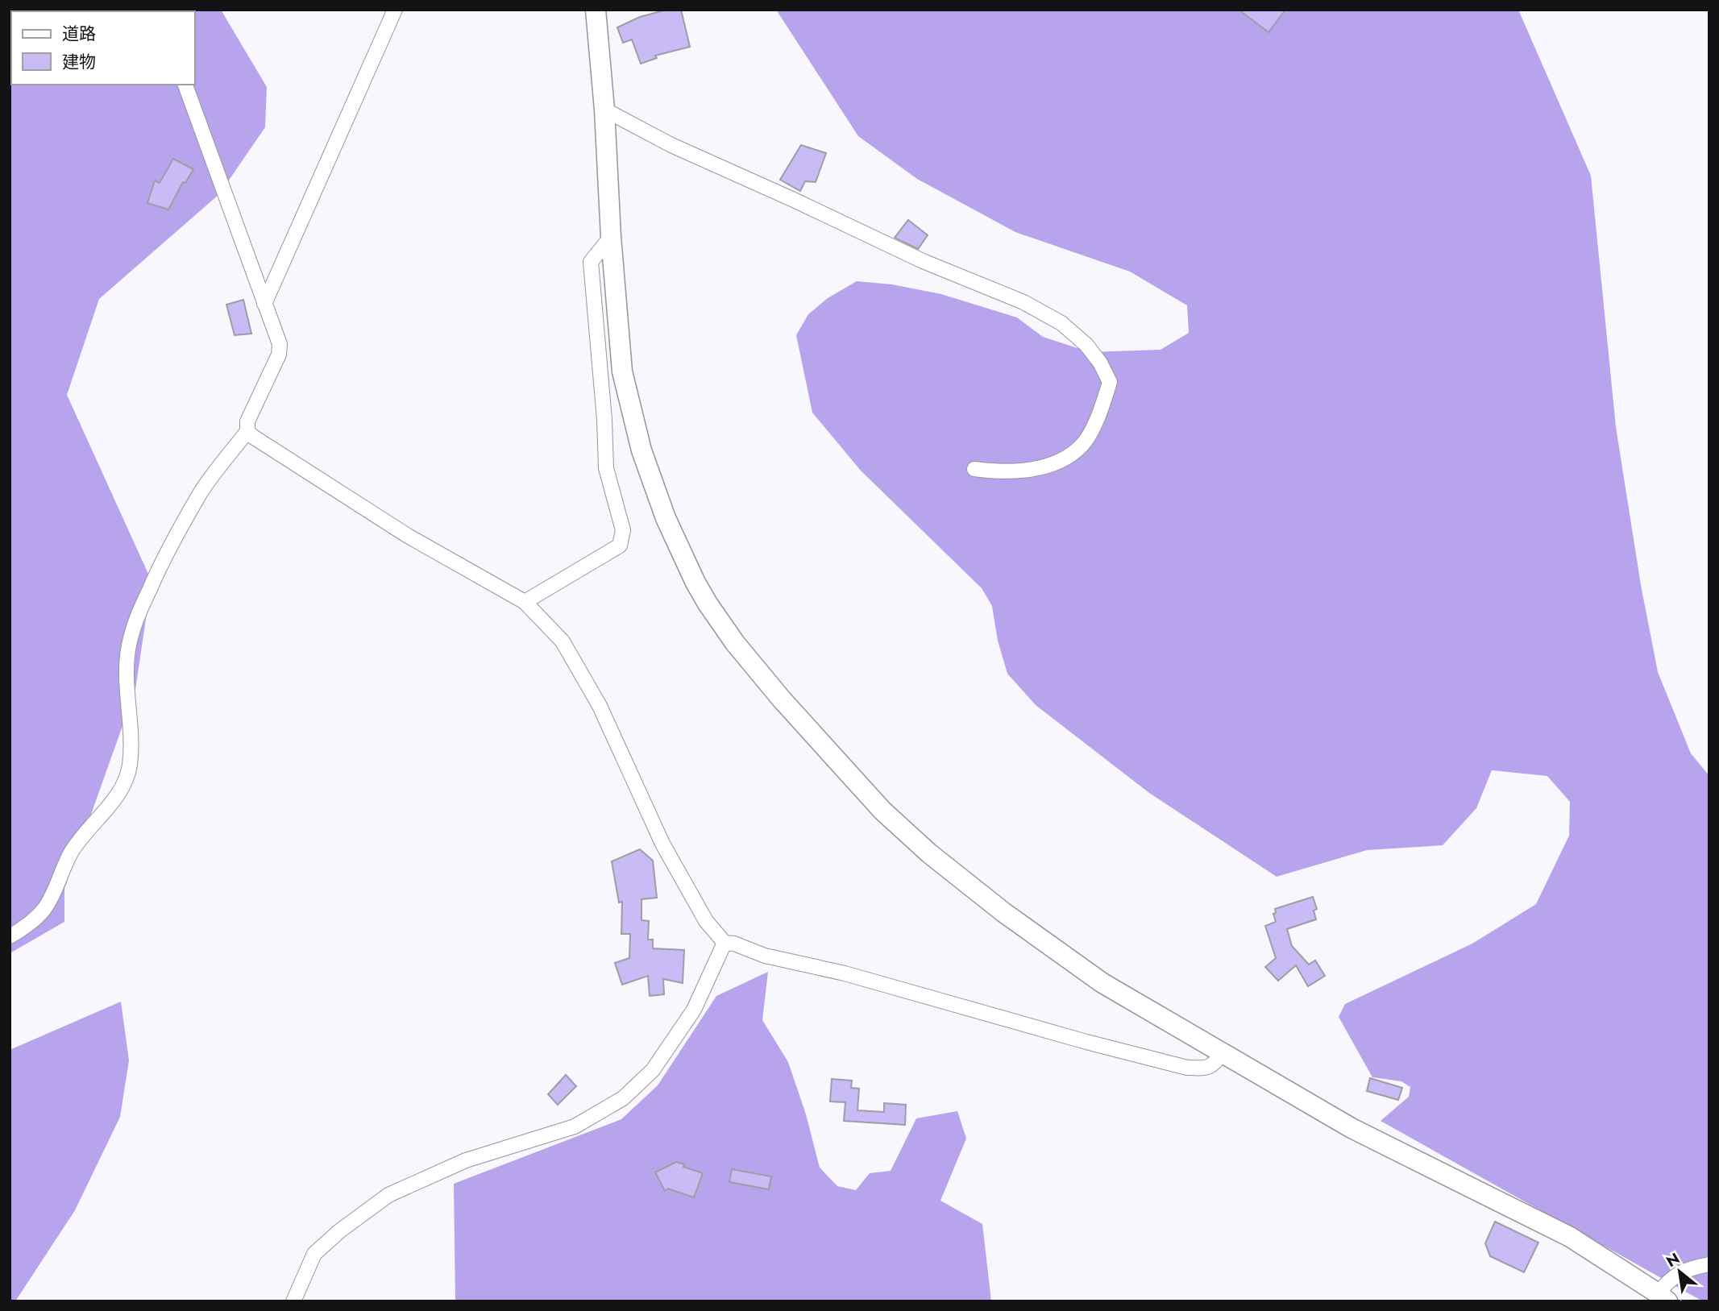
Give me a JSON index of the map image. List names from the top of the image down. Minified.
{"legend":["道路","建物"],"north":"top left"}
